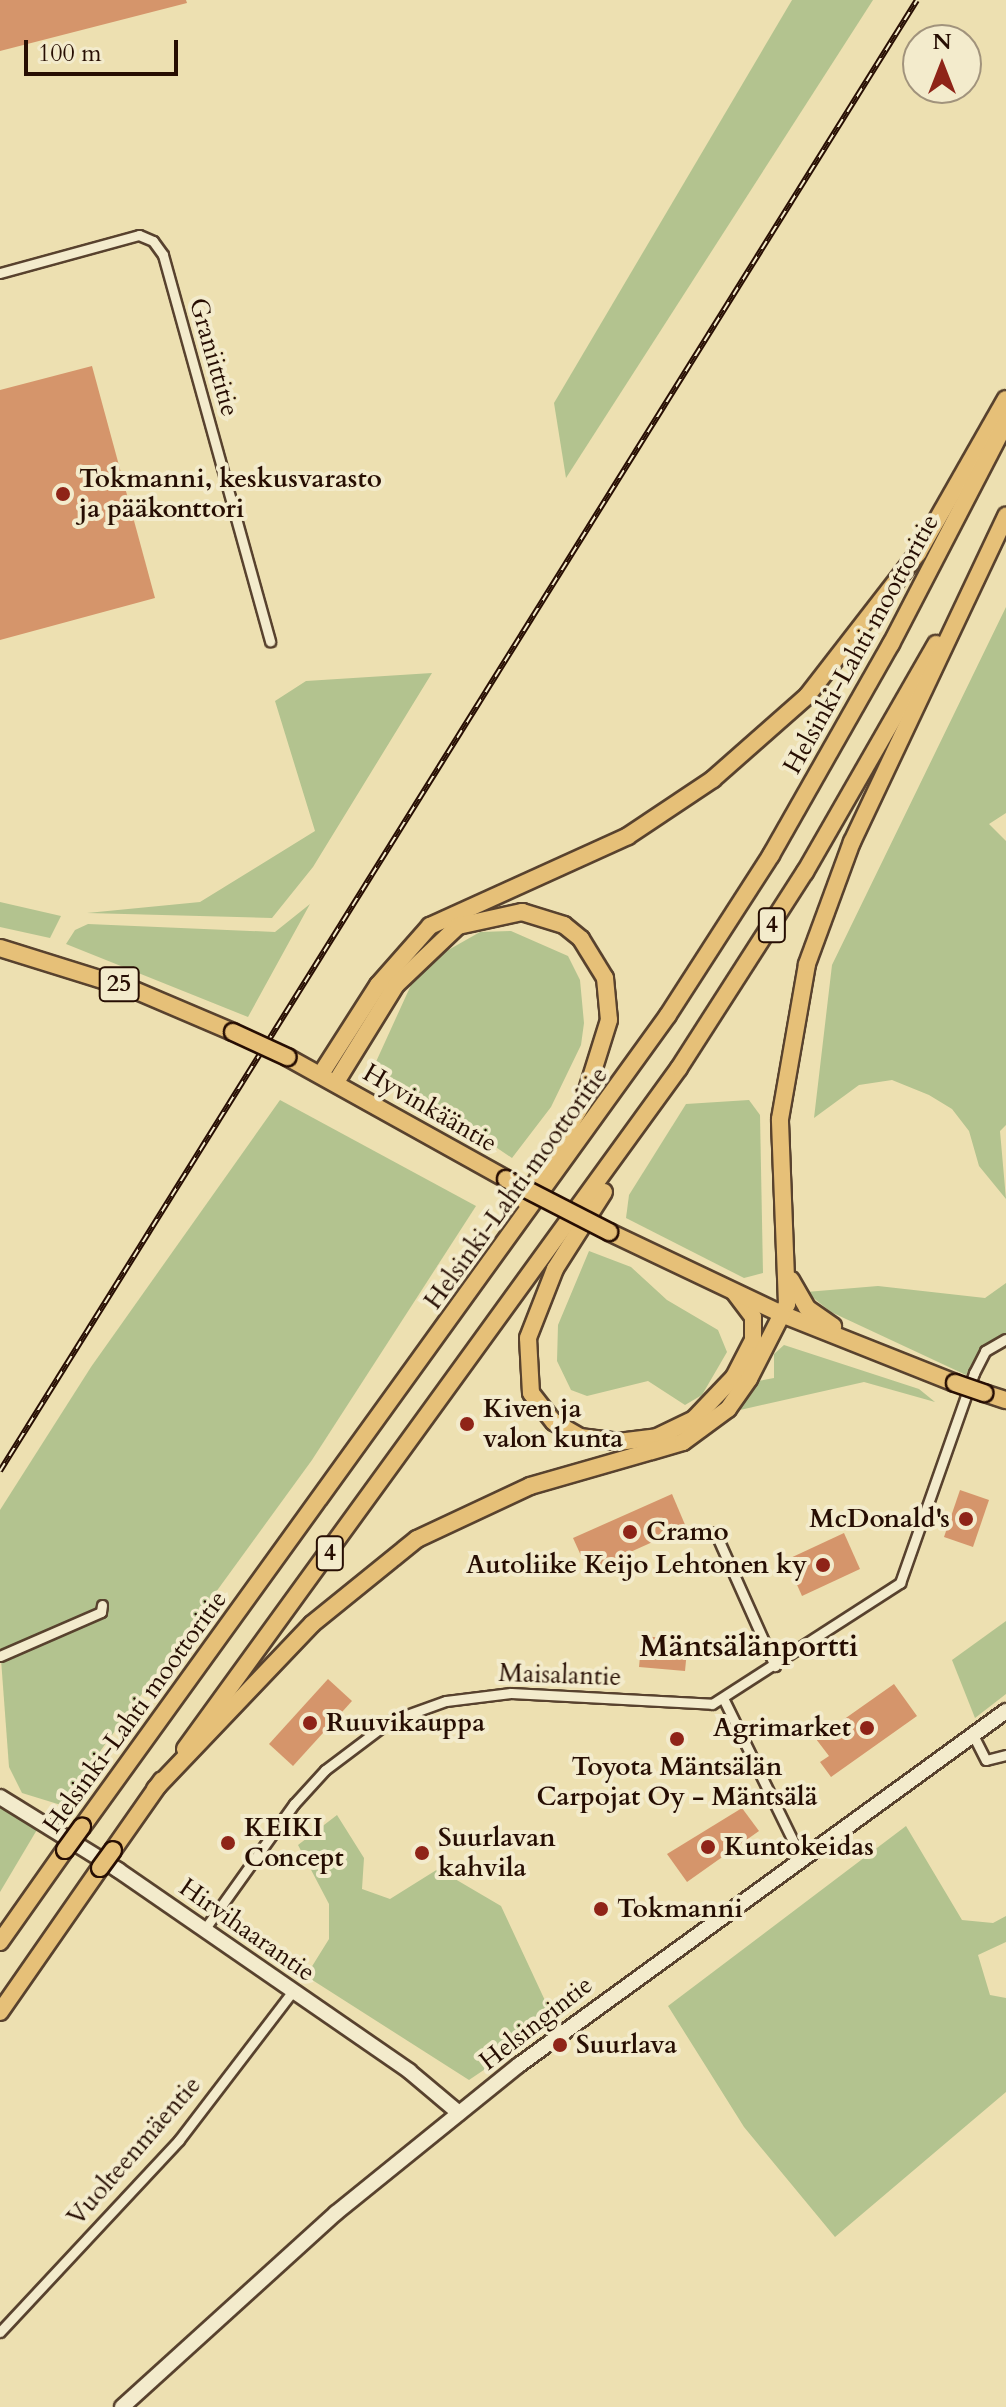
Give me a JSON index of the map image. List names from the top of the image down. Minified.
{"streets":{"highway":["Helsinki-Lahti moottoritie","4","25","Hyvinkääntie"],"main road":["Hirvihaarantie","Helsingintie"],"street":["Graniittitie","Maisalantie","Vuolteenmäentie"]},"crossings":[["Maisalantie","Hirvihaarantie"],["Hirvihaarantie","Helsingintie"],["Hirvihaarantie","Vuolteenmäentie"]],"districts":["Mäntsälänportti"],"places":["Tokmanni, keskusvarasto ja pääkonttori","Kiven ja valon kunta","McDonald's","Cramo","Autoliike Keijo Lehtonen ky","Ruuvikauppa","Agrimarket","Toyota Mäntsälän Carpojat Oy - Mäntsälä","KEIKI Concept","Kuntokeidas","Suurlavan kahvila","Tokmanni","Suurlava"],"scale_bar":"100 m","north":"top"}
